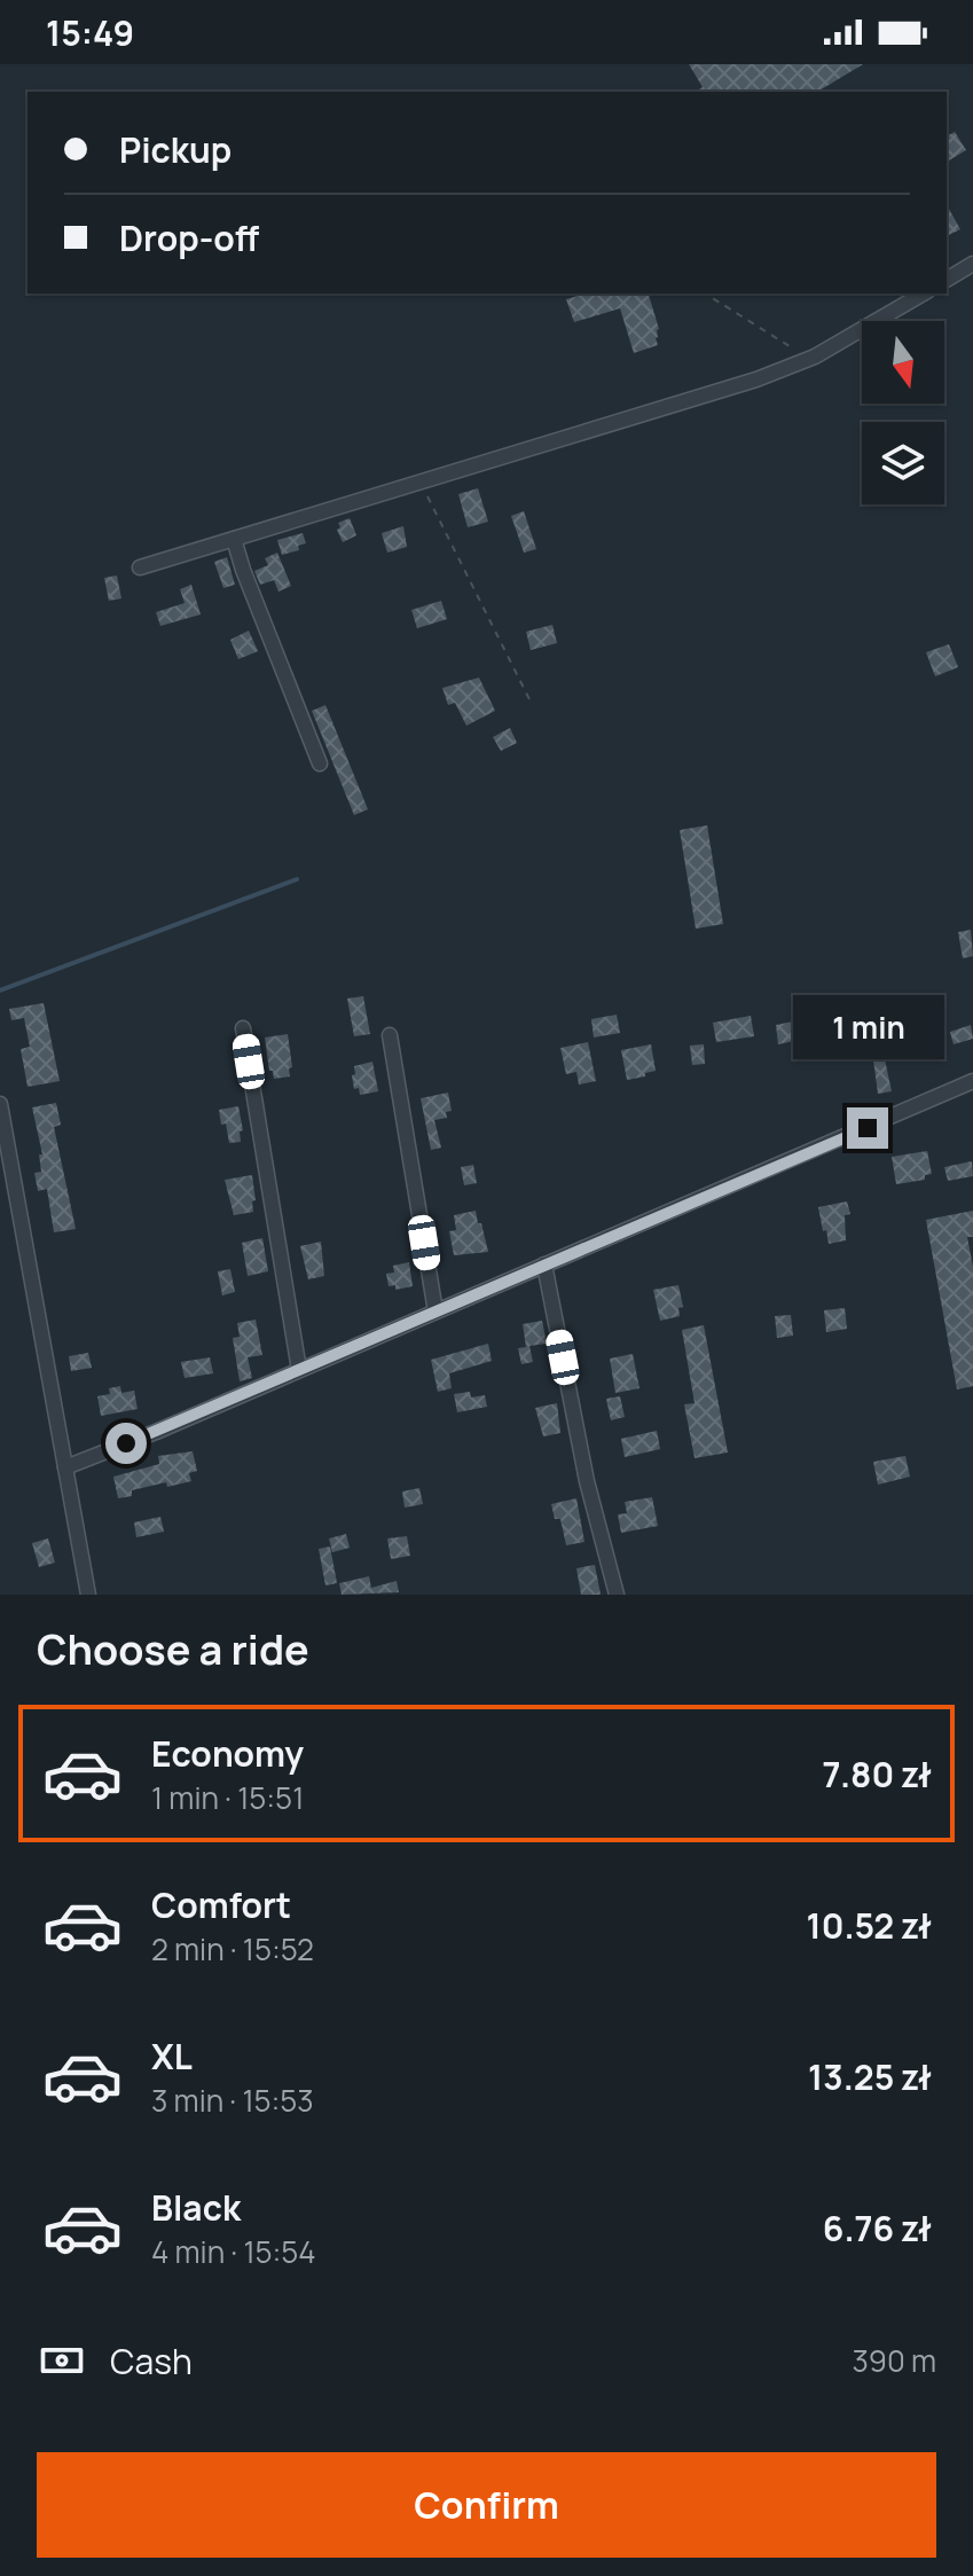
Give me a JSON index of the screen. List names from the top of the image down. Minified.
{"north":"bottom","page":{"status":"15:49","banner":["Pickup","Drop-off"],"bubble":"1 min","heading":"Choose a ride","list":[{"name":"Economy","note":"1 min · 15:51","value":"7.80 zł"},{"name":"Comfort","note":"2 min · 15:52","value":"10.52 zł"},{"name":"XL","note":"3 min · 15:53","value":"13.25 zł"},{"name":"Black","note":"4 min · 15:54","value":"6.76 zł"}],"pay":["Cash","390 m"],"buttons":"Confirm"}}
